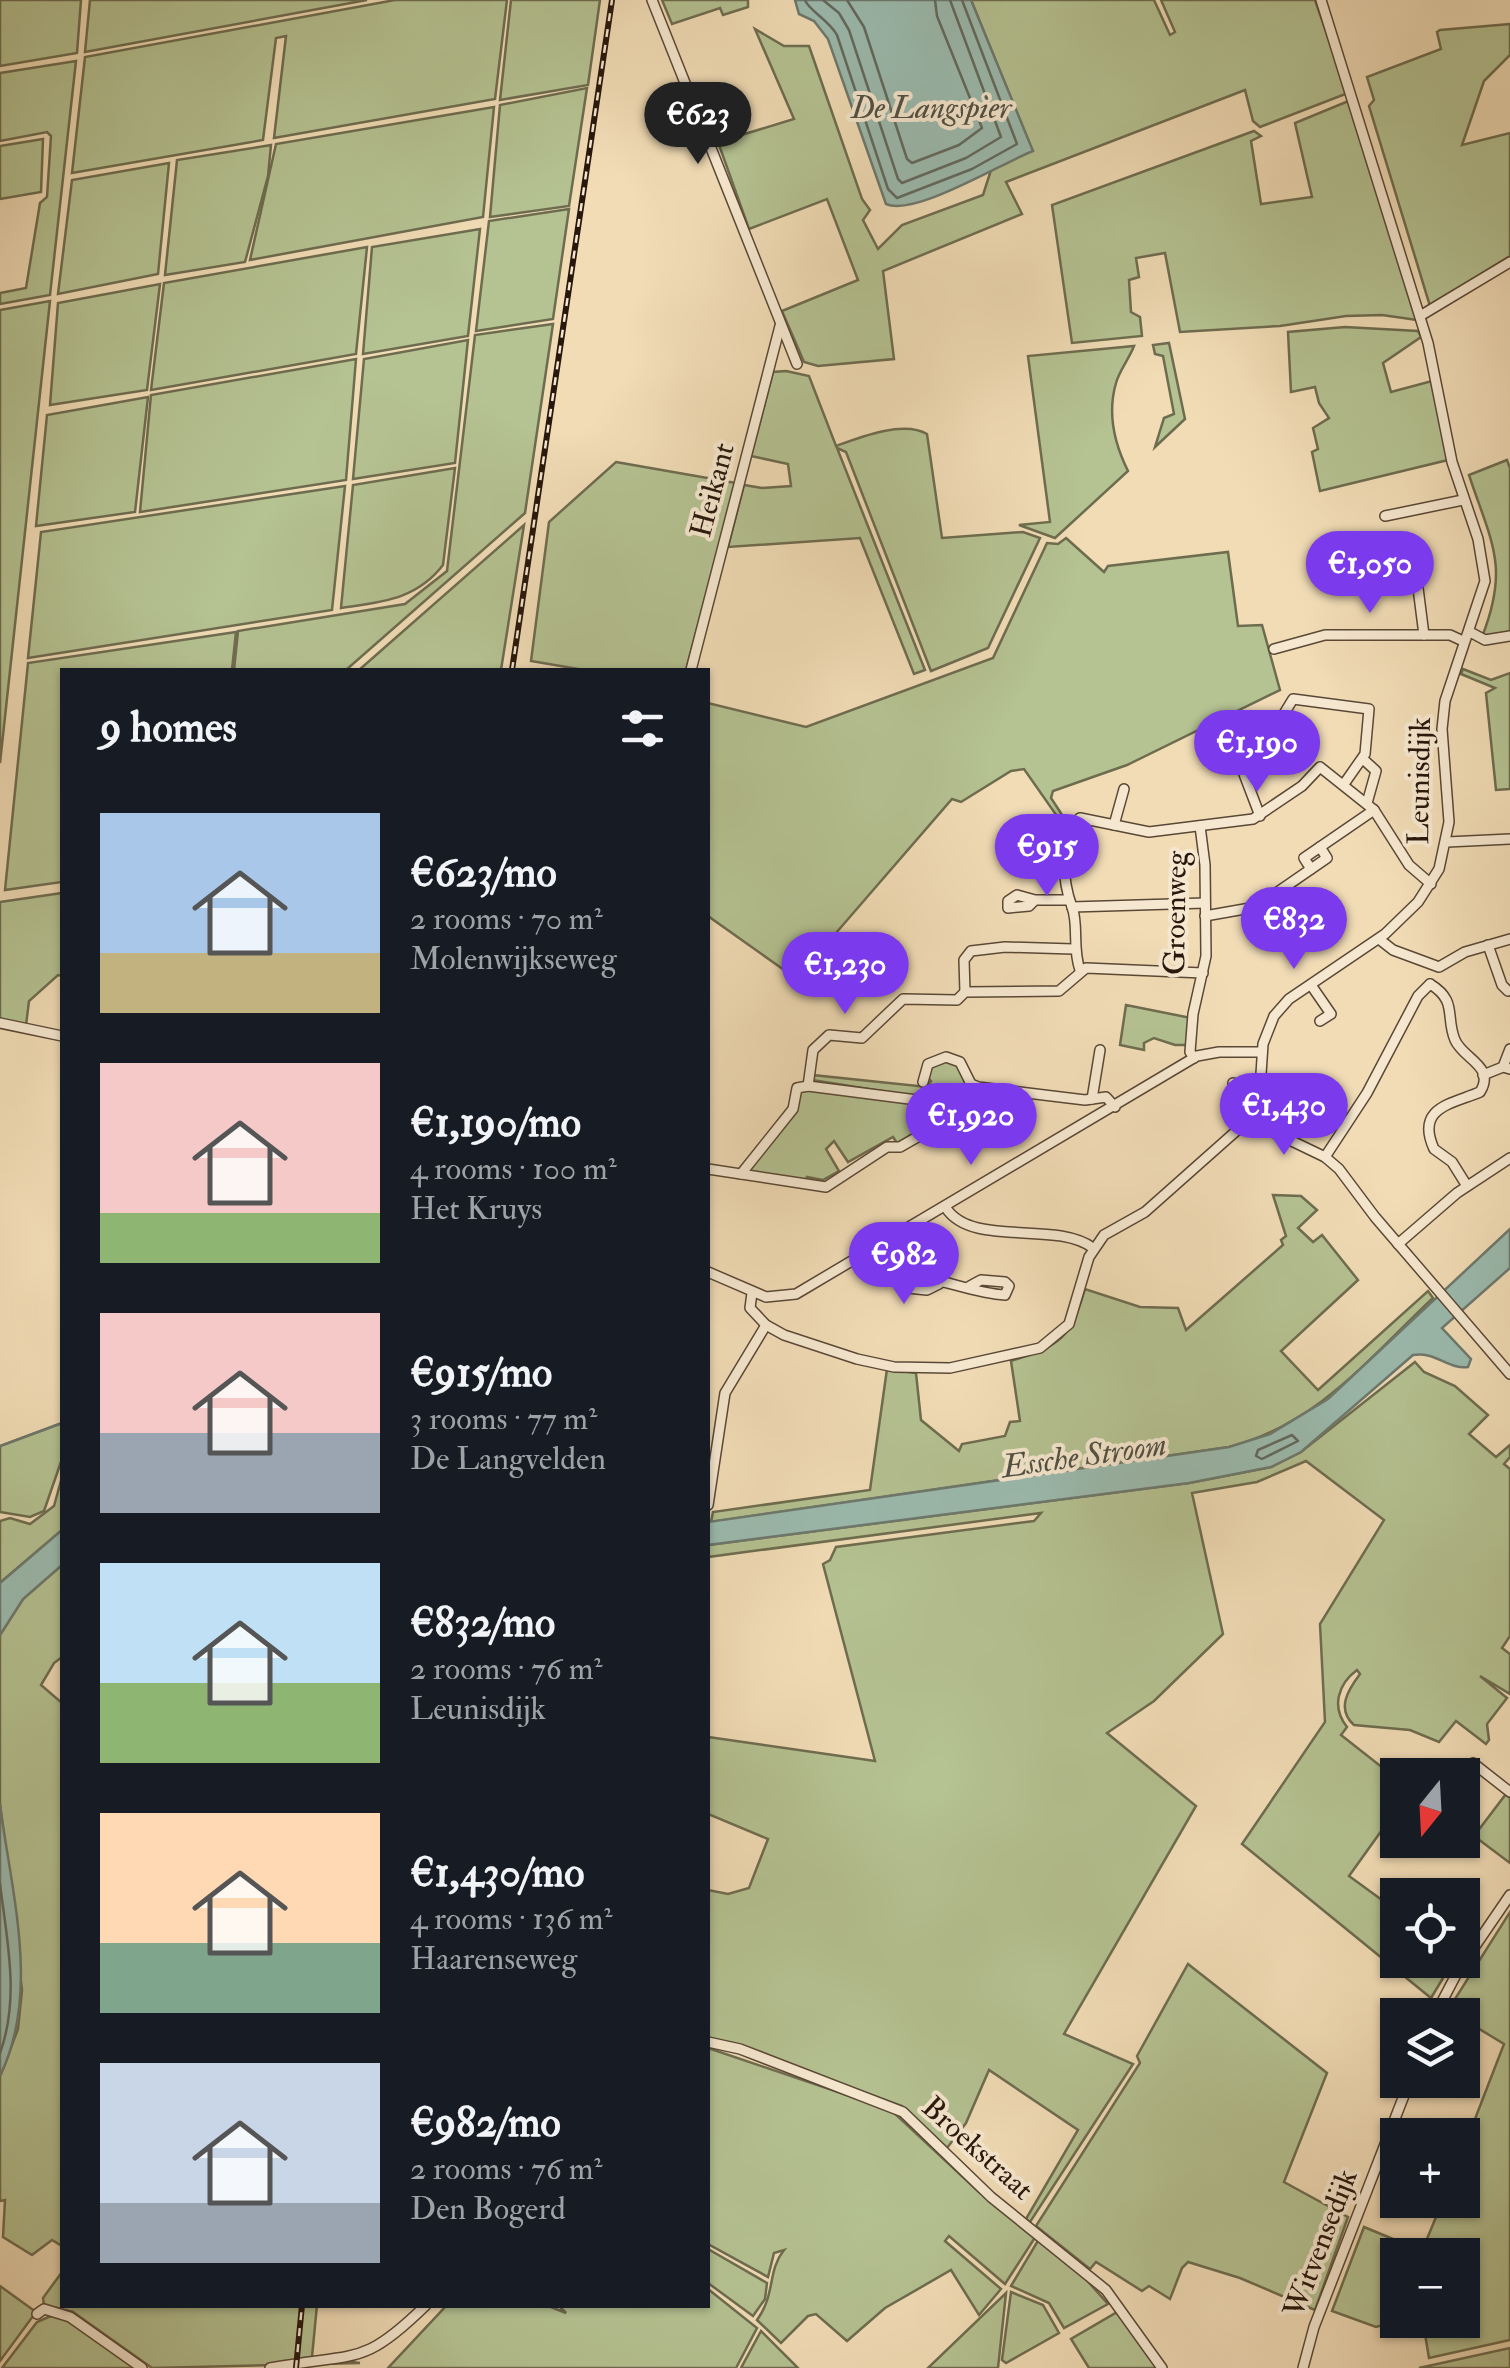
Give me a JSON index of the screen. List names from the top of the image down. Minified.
{"streets":{"street":["Heikant","Leunisdijk","Groenweg","Broekstraat","Witvensedijk"]},"water":["De Langspier","Essche Stroom"],"north":"bottom","page":{"price":["€623","€1,050","€1,190","€915","€832","€1,230","€1,430","€1,920","€982"],"heading":"9 homes","list":[{"name":"€623/mo","note":"2 rooms · 70 m² · Molenwijkseweg"},{"name":"€1,190/mo","note":"4 rooms · 100 m² · Het Kruys"},{"name":"€915/mo","note":"3 rooms · 77 m² · De Langvelden"},{"name":"€832/mo","note":"2 rooms · 76 m² · Leunisdijk"},{"name":"€1,430/mo","note":"4 rooms · 136 m² · Haarenseweg"},{"name":"€982/mo","note":"2 rooms · 76 m² · Den Bogerd"}],"map_buttons":["+","−"]}}
